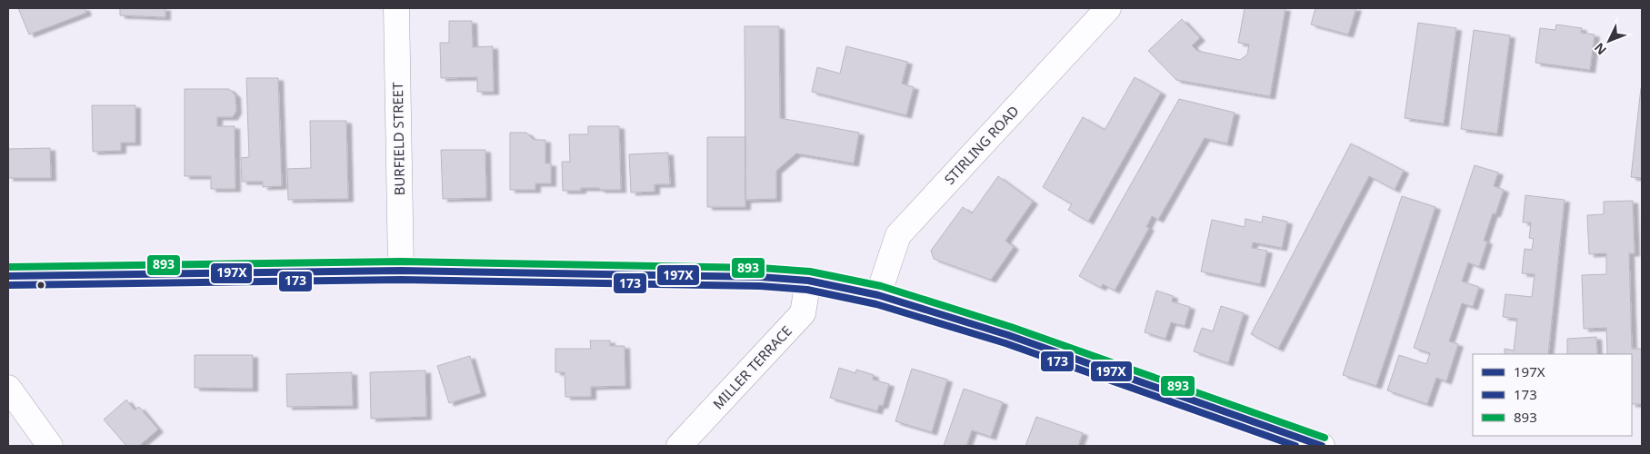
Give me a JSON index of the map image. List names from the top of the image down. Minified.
{"streets":{"main road":["BURFIELD STREET","STIRLING ROAD","MILLER TERRACE"]},"lines":["transit line 893","transit line 197X","transit line 173"],"legend":["197X","173","893"],"north":"bottom left"}
